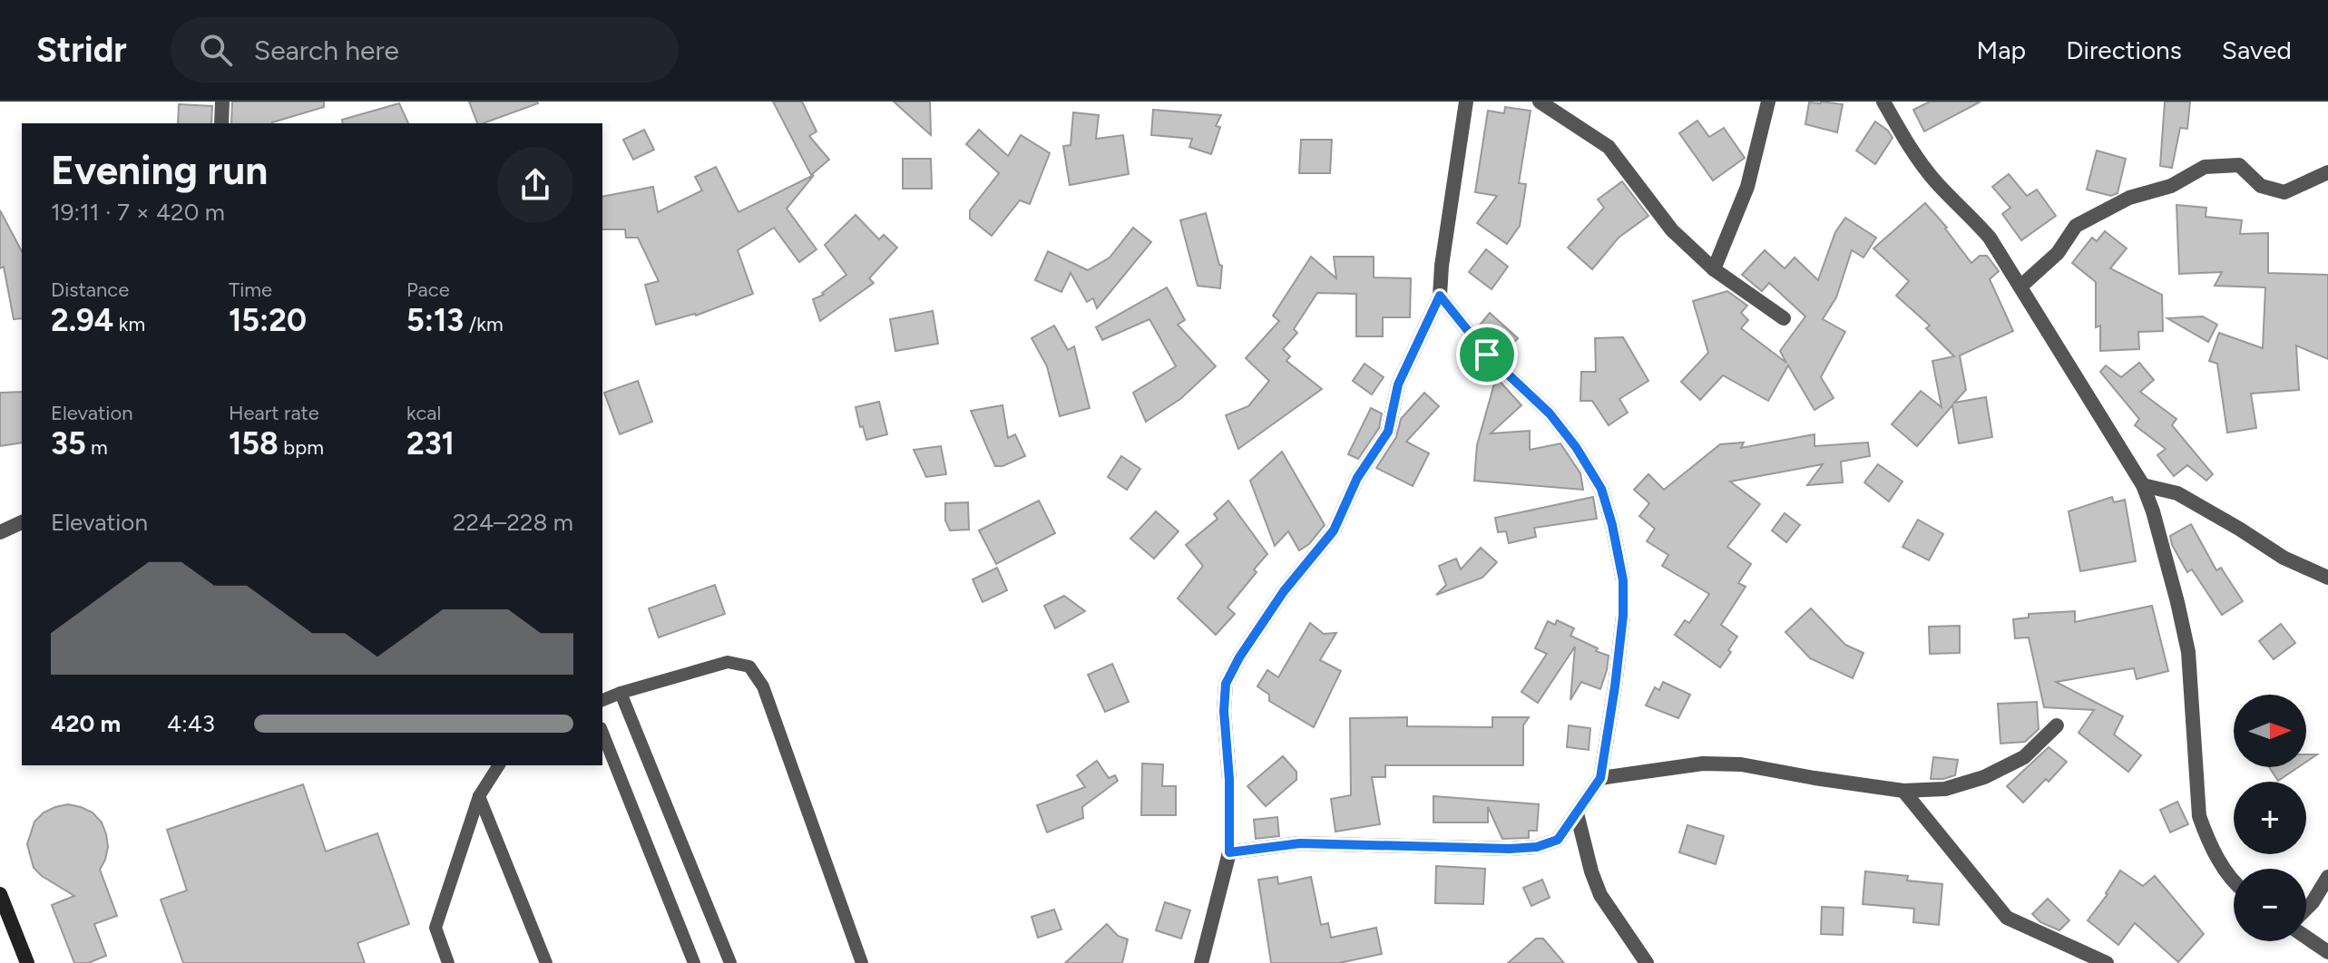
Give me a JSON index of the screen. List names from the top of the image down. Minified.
{"north":"right","page":{"header":"Stridr","search":"Search here","nav":["Map","Directions","Saved"],"heading":["Evening run","19:11 · 7 × 420 m"],"stats":[["Distance","2.94 km"],["Time","15:20"],["Pace","5:13 /km"],["Elevation","35 m"],["Heart rate","158 bpm"],["kcal","231"]],"chart":["Elevation","224–228 m"],"map_buttons":["+","−"],"list":[{"name":"420 m","note":"4:43"}]}}
